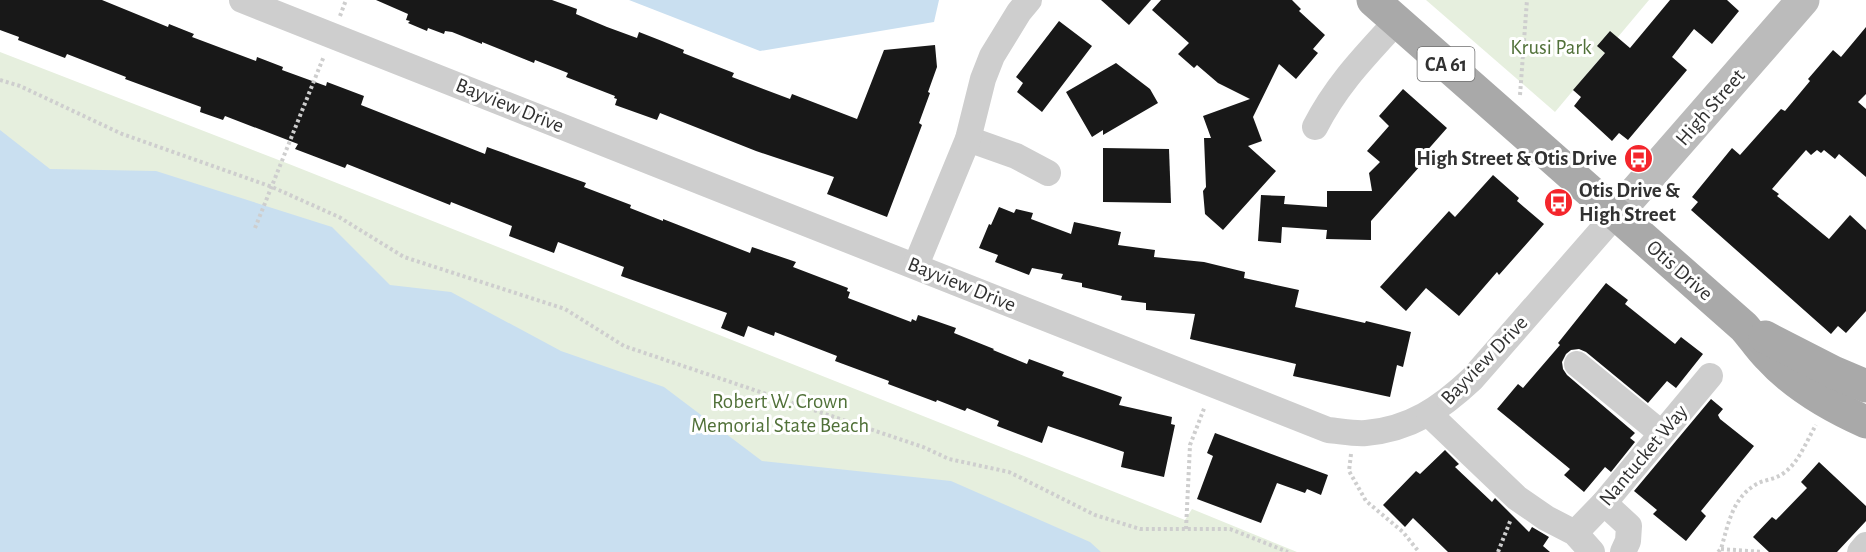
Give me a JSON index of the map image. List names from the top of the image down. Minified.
{"streets":{"main road":["CA 61","High Street","Otis Drive"],"street":["Bayview Drive","Nantucket Way"]},"crossings":[["Bayview Drive","High Street"],["Bayview Drive","Otis Drive"],["High Street","Otis Drive"]],"parks":["Krusi Park","Robert W. Crown Memorial State Beach"],"places":{"bus stop":["High Street & Otis Drive","Otis Drive & High Street"]}}
